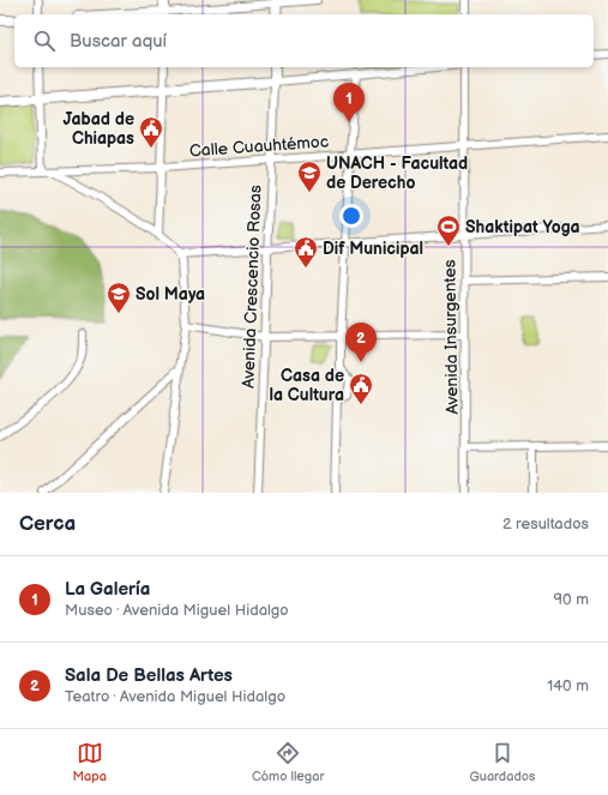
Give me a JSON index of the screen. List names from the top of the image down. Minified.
{"streets":{"street":["Calle Cuauhtémoc","Avenida Crescencio Rosas","Avenida Insurgentes"]},"crossings":[["Calle Cuauhtémoc","Avenida Crescencio Rosas"],["Calle Cuauhtémoc","Avenida Insurgentes"]],"places":{"public building":["Jabad de Chiapas","Dif Municipal","Casa de la Cultura"],"school or university":["UNACH - Facultad de Derecho","Sol Maya"],"sports":["Shaktipat Yoga"]},"page":{"search":"Buscar aquí","pins":["1","2"],"heading":["Cerca","2 resultados"],"list":[{"mark":"1","name":"La Galería","note":"Museo · Avenida Miguel Hidalgo","value":"90 m"},{"mark":"2","name":"Sala De Bellas Artes","note":"Teatro · Avenida Miguel Hidalgo","value":"140 m"}],"nav":["Mapa","Cómo llegar","Guardados"]}}
